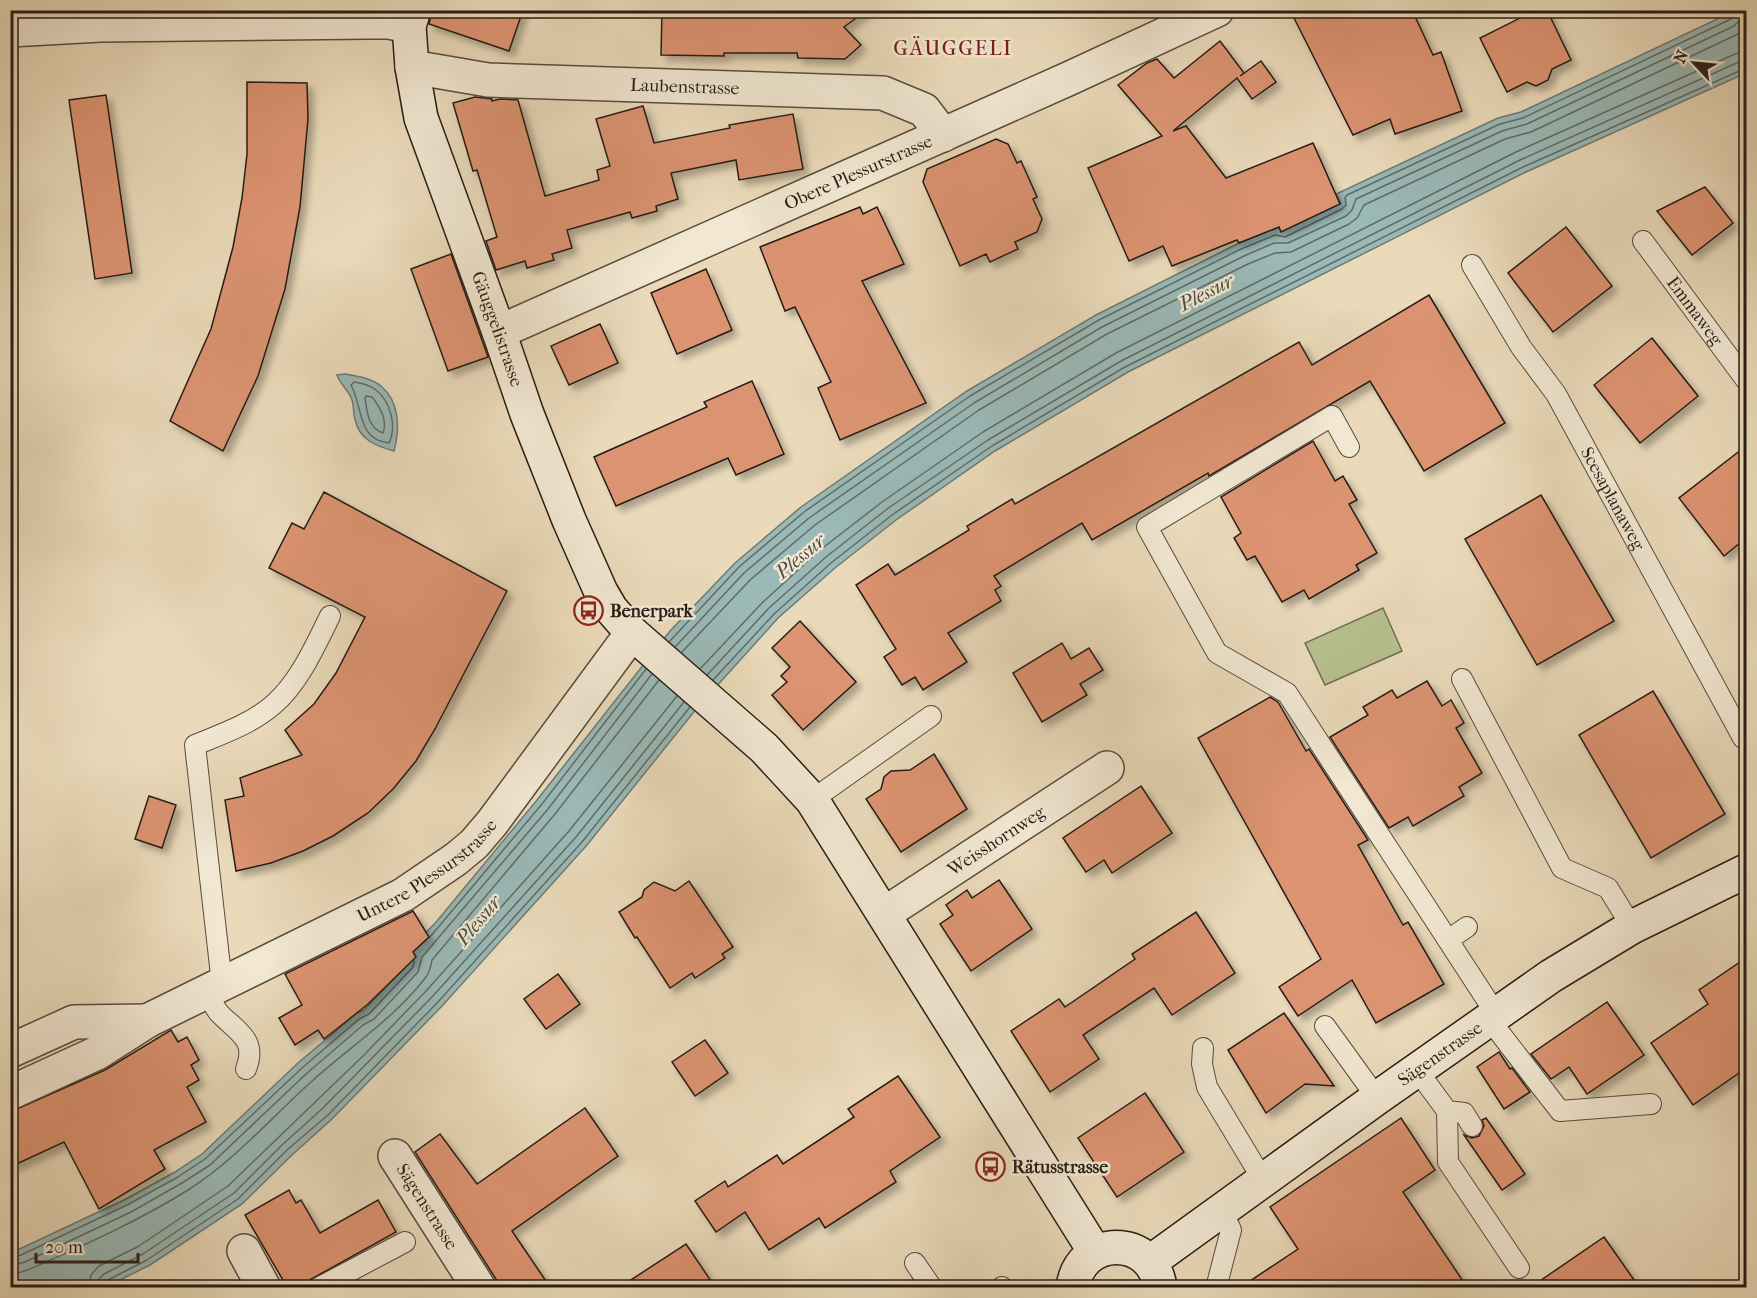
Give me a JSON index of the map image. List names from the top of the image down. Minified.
{"streets":{"street":["Laubenstrasse","Obere Plessurstrasse","Gäuggelistrasse","Weisshornweg","Untere Plessurstrasse","Sägenstrasse"],"lane":["Emmaweg","Scesaplanaweg"]},"crossings":[["Laubenstrasse","Obere Plessurstrasse"],["Laubenstrasse","Gäuggelistrasse"],["Obere Plessurstrasse","Gäuggelistrasse"],["Gäuggelistrasse","Untere Plessurstrasse"]],"districts":["GÄUGGELI"],"water":["Plessur"],"places":{"bus stop":["Benerpark","Rätusstrasse"]},"scale_bar":"20 m","north":"top left"}
